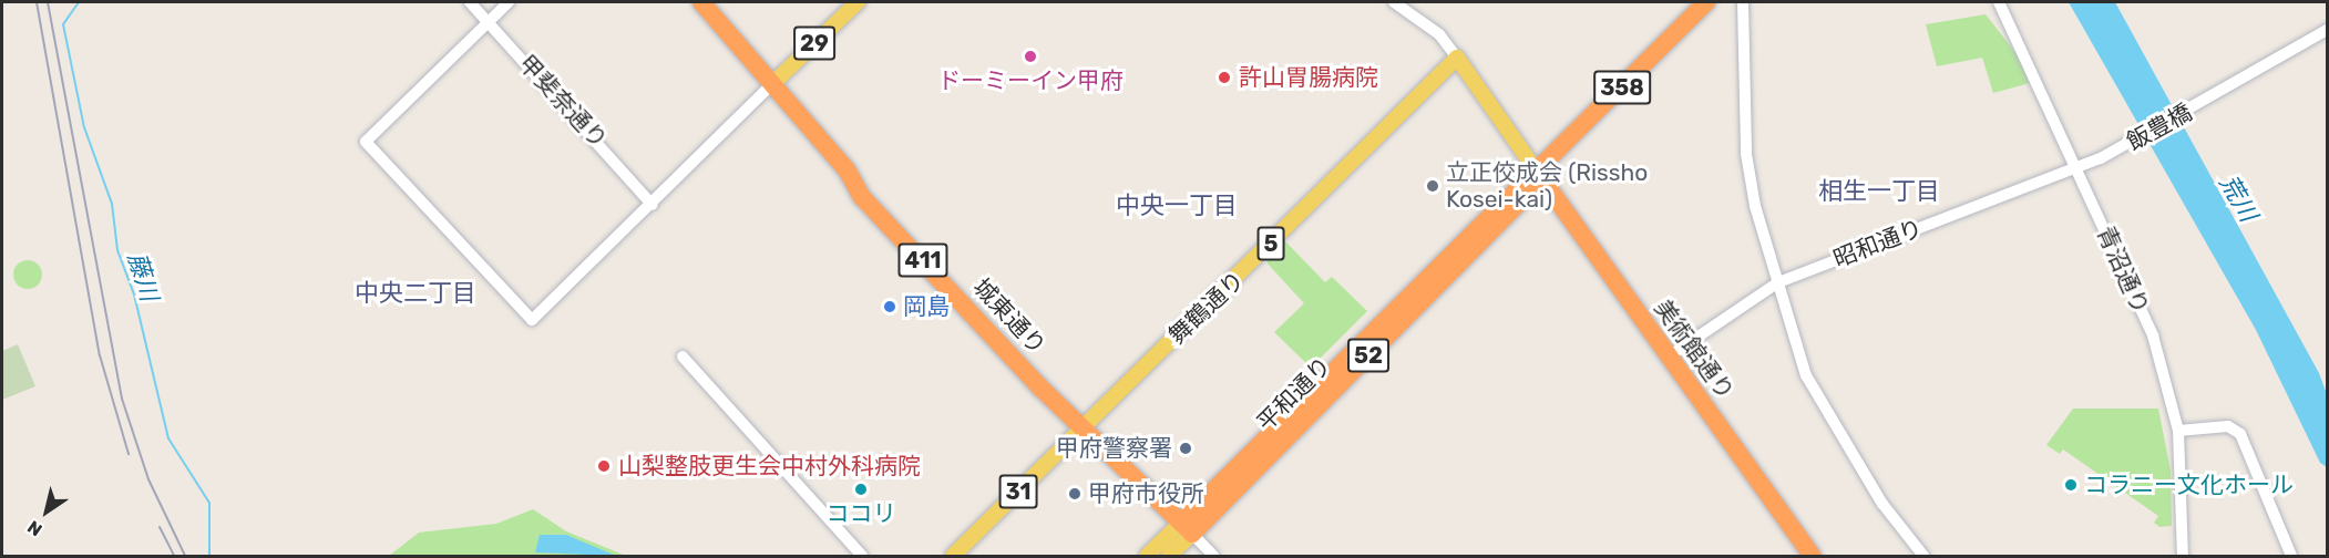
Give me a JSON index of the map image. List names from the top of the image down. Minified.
{"streets":{"highway":["358","411","城東通り","美術館通り","52","平和通り"],"main road":["29","5","舞鶴通り","31"],"street":["甲斐奈通り","飯豊橋","昭和通り","青沼通り"]},"crossings":[["29","城東通り"],["飯豊橋","昭和通り"],["昭和通り","青沼通り"],["昭和通り","美術館通り"],["舞鶴通り","城東通り"],["城東通り","平和通り"],["美術館通り","平和通り"]],"districts":["相生一丁目","中央一丁目","中央二丁目"],"water":["荒川","藤川"],"places":["ドーミーイン甲府","許山胃腸病院","立正佼成会 (Rissho Kosei-kai)","岡島","甲府警察署","山梨整肢更生会中村外科病院","コラニー文化ホール","ココリ","甲府市役所"],"north":"bottom left"}
